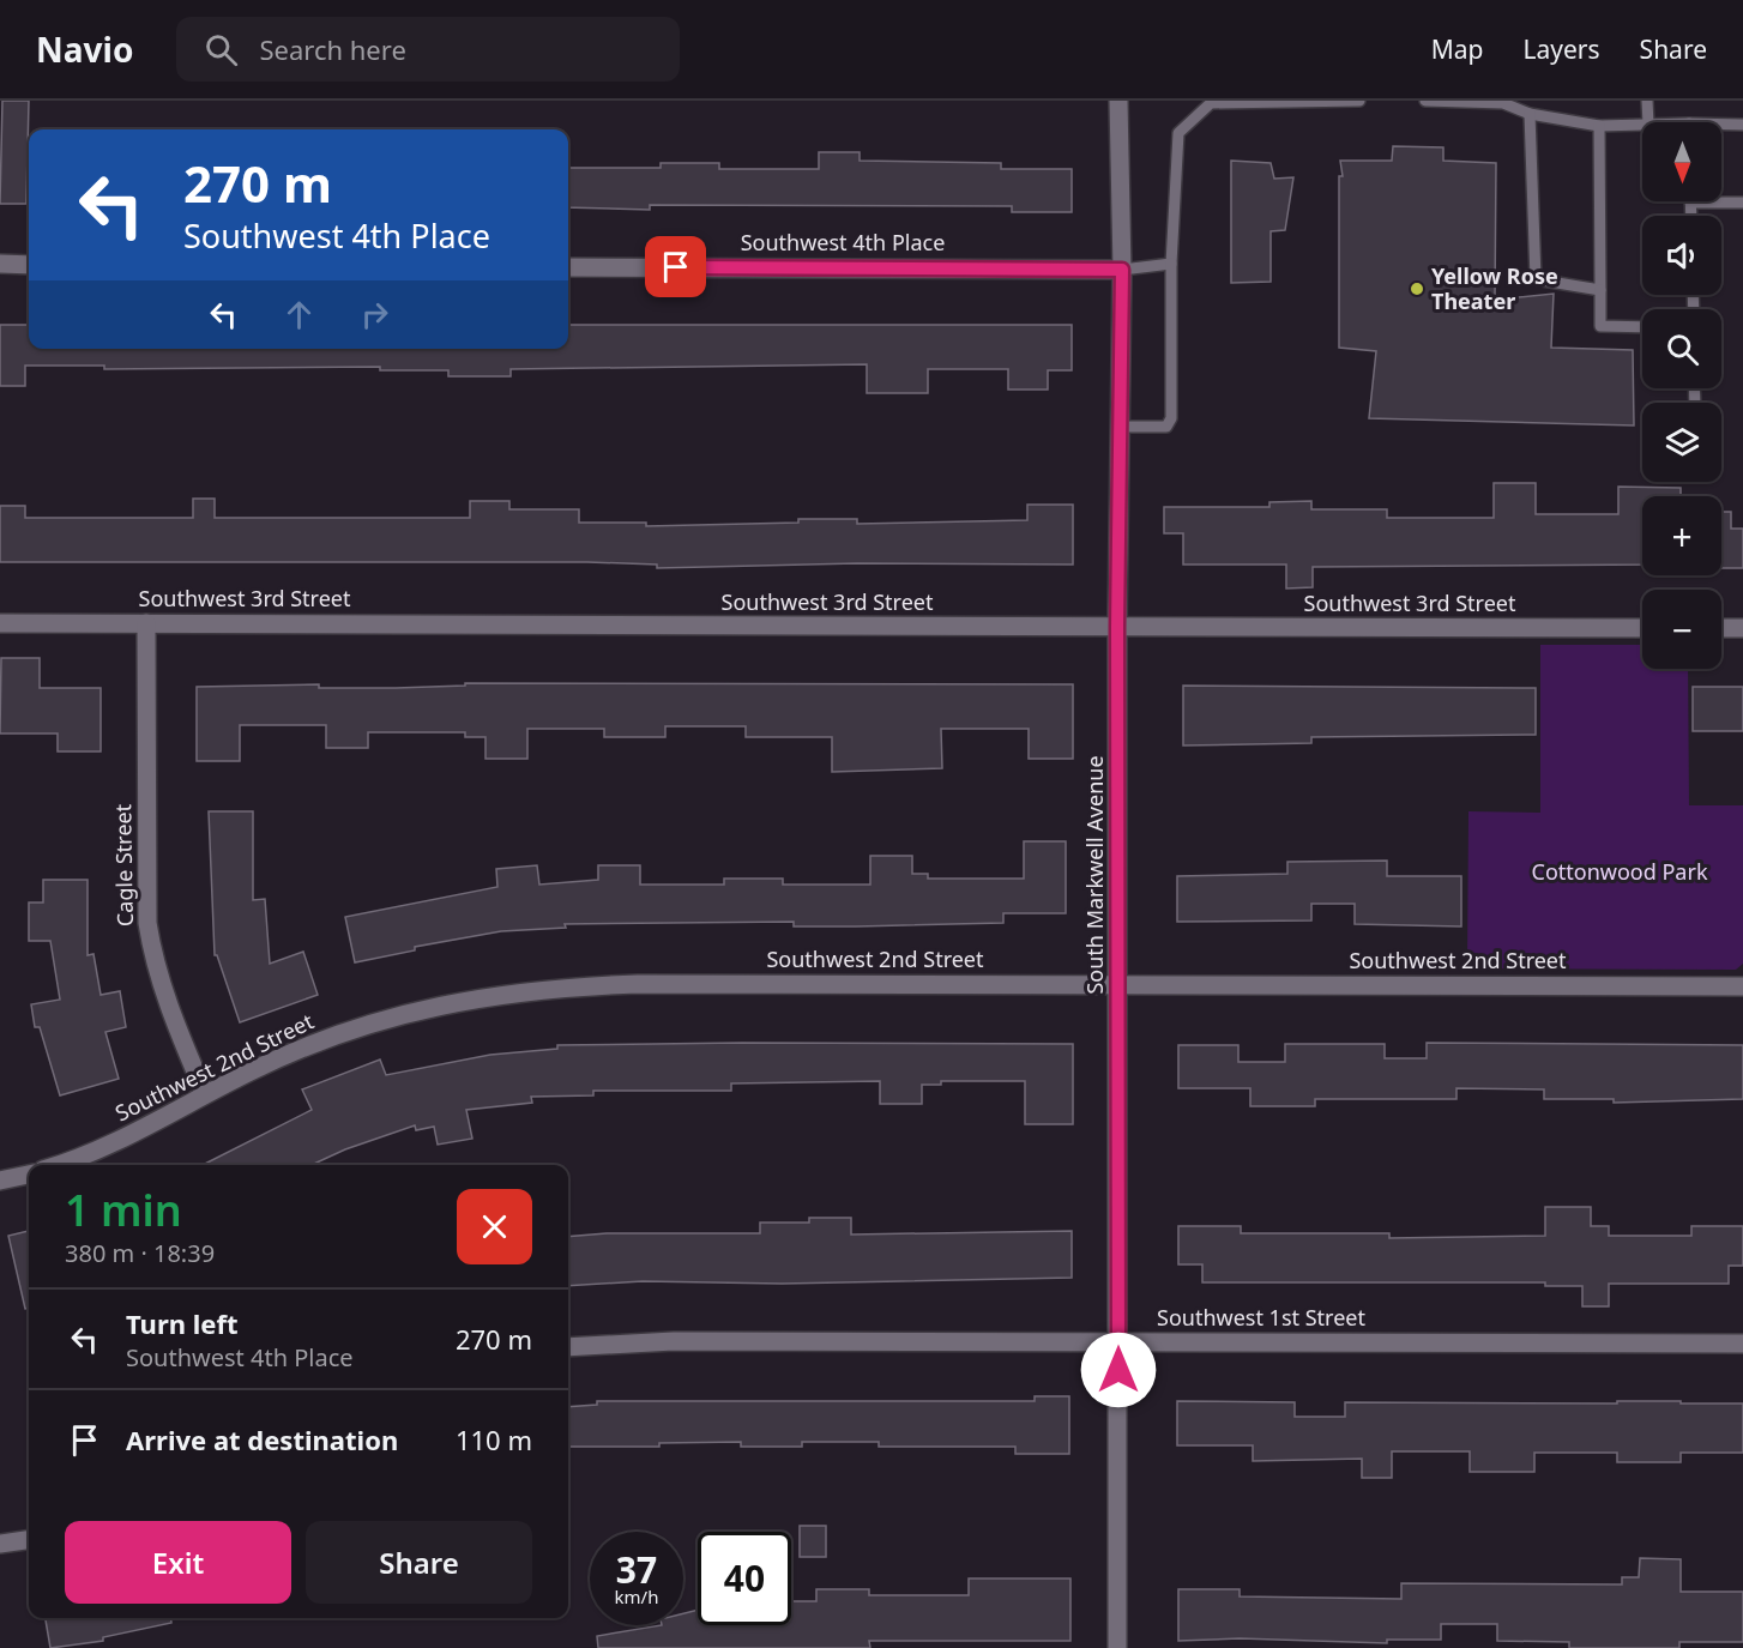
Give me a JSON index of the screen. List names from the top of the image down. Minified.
{"streets":{"street":["Southwest 4th Place","Southwest 3rd Street","Cagle Street","South Markwell Avenue","Southwest 2nd Street","Southwest 1st Street"]},"crossings":[["Southwest 4th Place","South Markwell Avenue"],["Southwest 3rd Street","Cagle Street"],["Southwest 3rd Street","South Markwell Avenue"],["Cagle Street","Southwest 2nd Street"],["South Markwell Avenue","Southwest 2nd Street"],["South Markwell Avenue","Southwest 1st Street"]],"parks":["Cottonwood Park"],"places":["Yellow Rose Theater"],"north":"bottom","page":{"header":"Navio","search":"Search here","nav":["Map","Layers","Share"],"map_buttons":["+","−"],"turn":["270 m","Southwest 4th Place"],"heading":["1 min","380 m · 18:39"],"list":[{"name":"Turn left","note":"Southwest 4th Place","value":"270 m"},{"name":"Arrive at destination","value":"110 m"}],"buttons":["Exit","Share"],"speed":"37 km/h","limit":"40"}}
